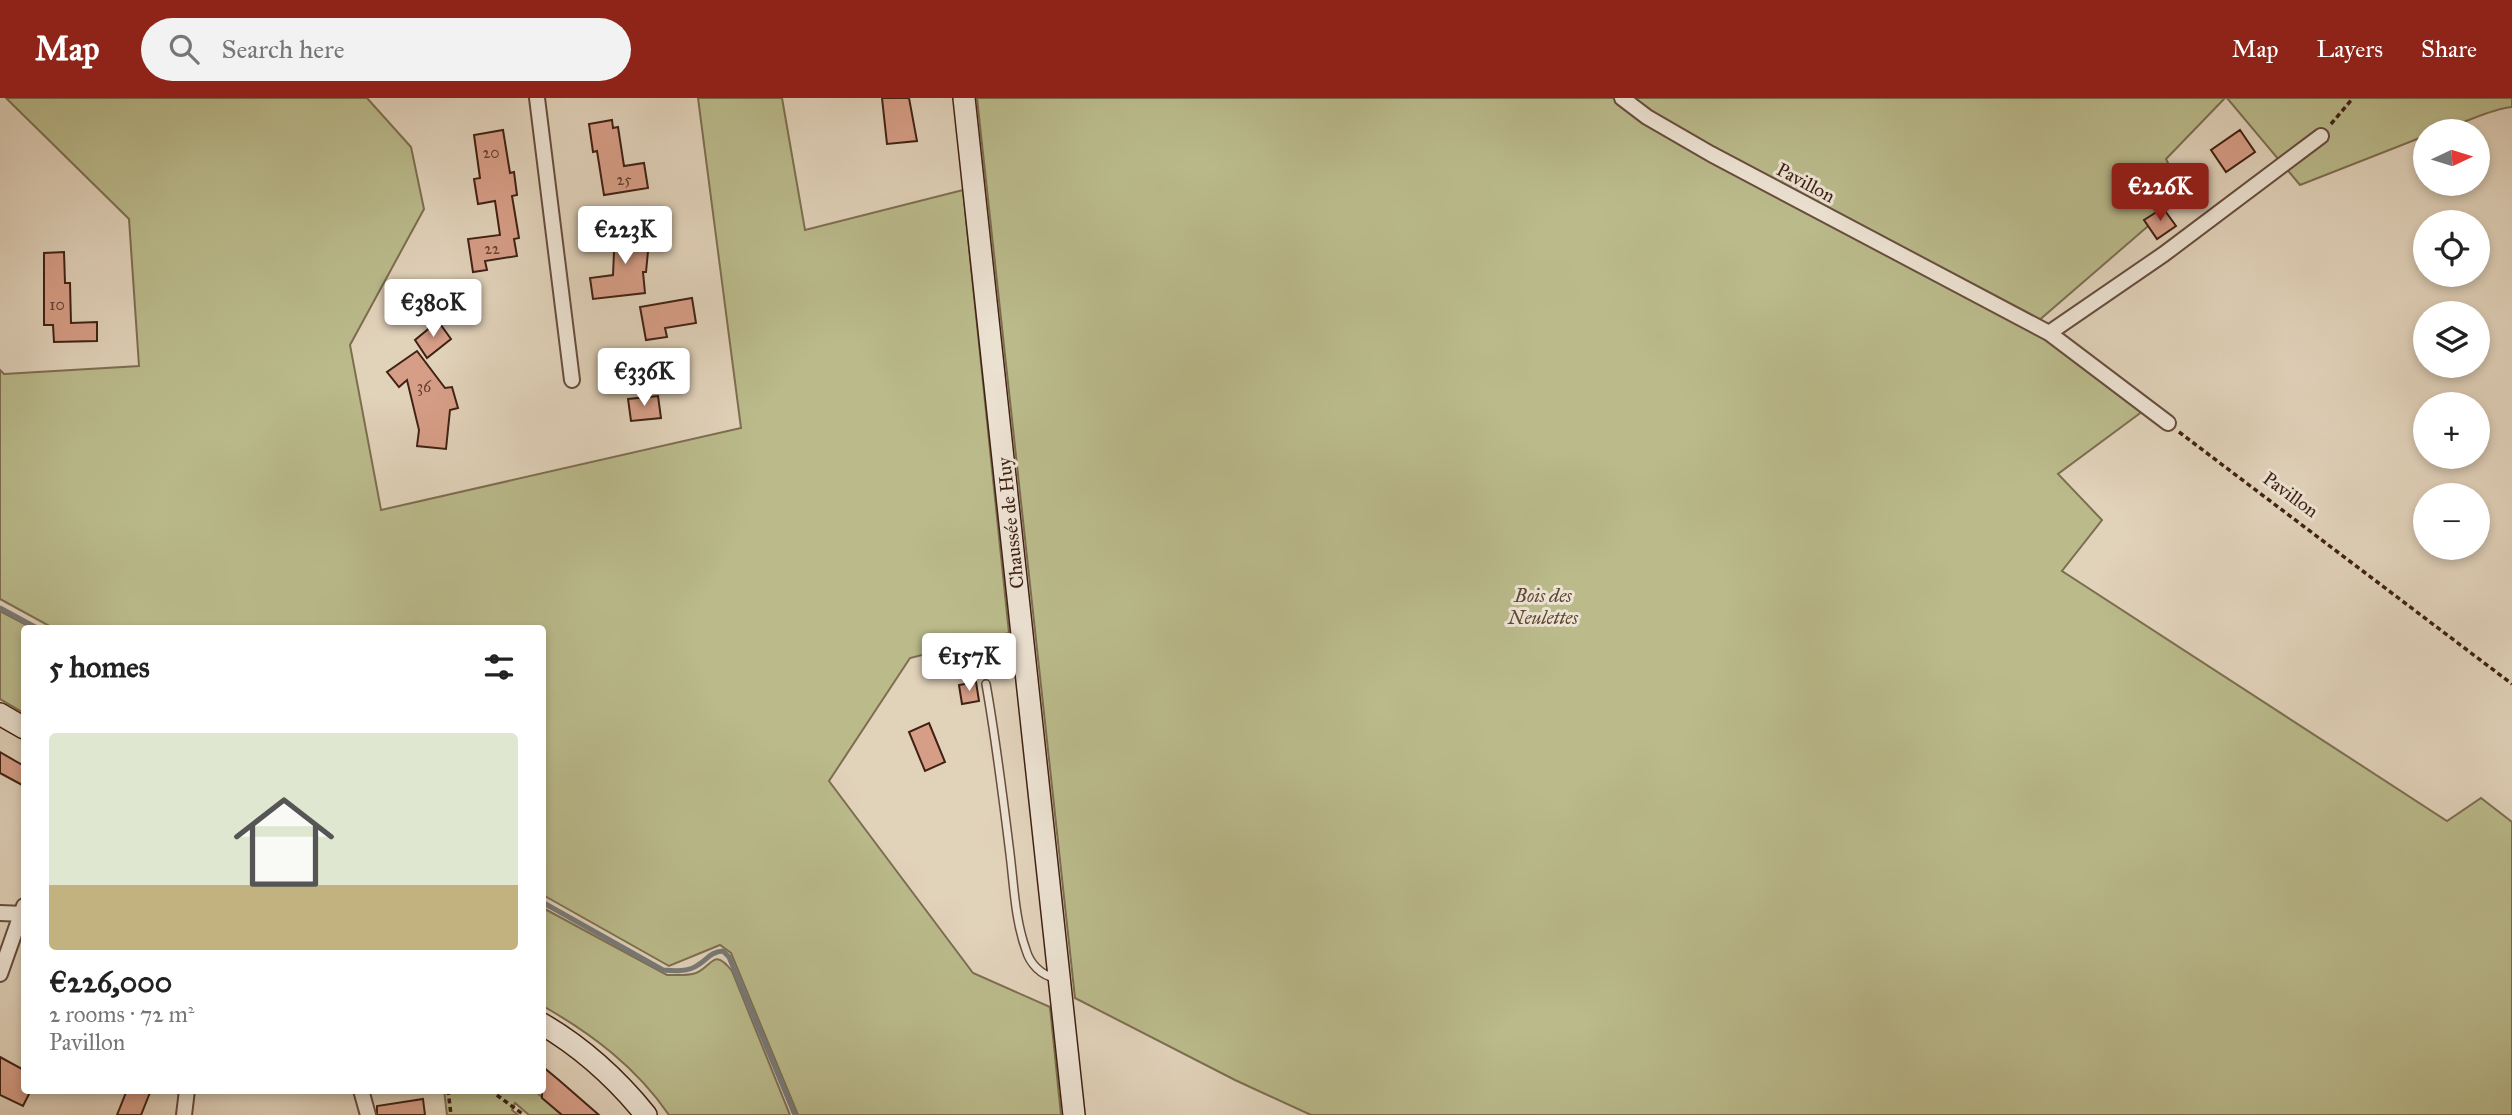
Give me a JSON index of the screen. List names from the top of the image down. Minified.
{"streets":{"main road":["Chaussée de Huy"],"street":["Pavillon"]},"parks":["Bois des Neulettes"],"house_numbers":["20","25","22","10","36"],"north":"right","page":{"header":"Map","search":"Search here","nav":["Map","Layers","Share"],"map_buttons":["+","−"],"price":["€226K","€223K","€380K","€336K","€157K"],"heading":"5 homes","list":[{"name":"€226,000","note":"2 rooms · 72 m² · Pavillon"}]}}
